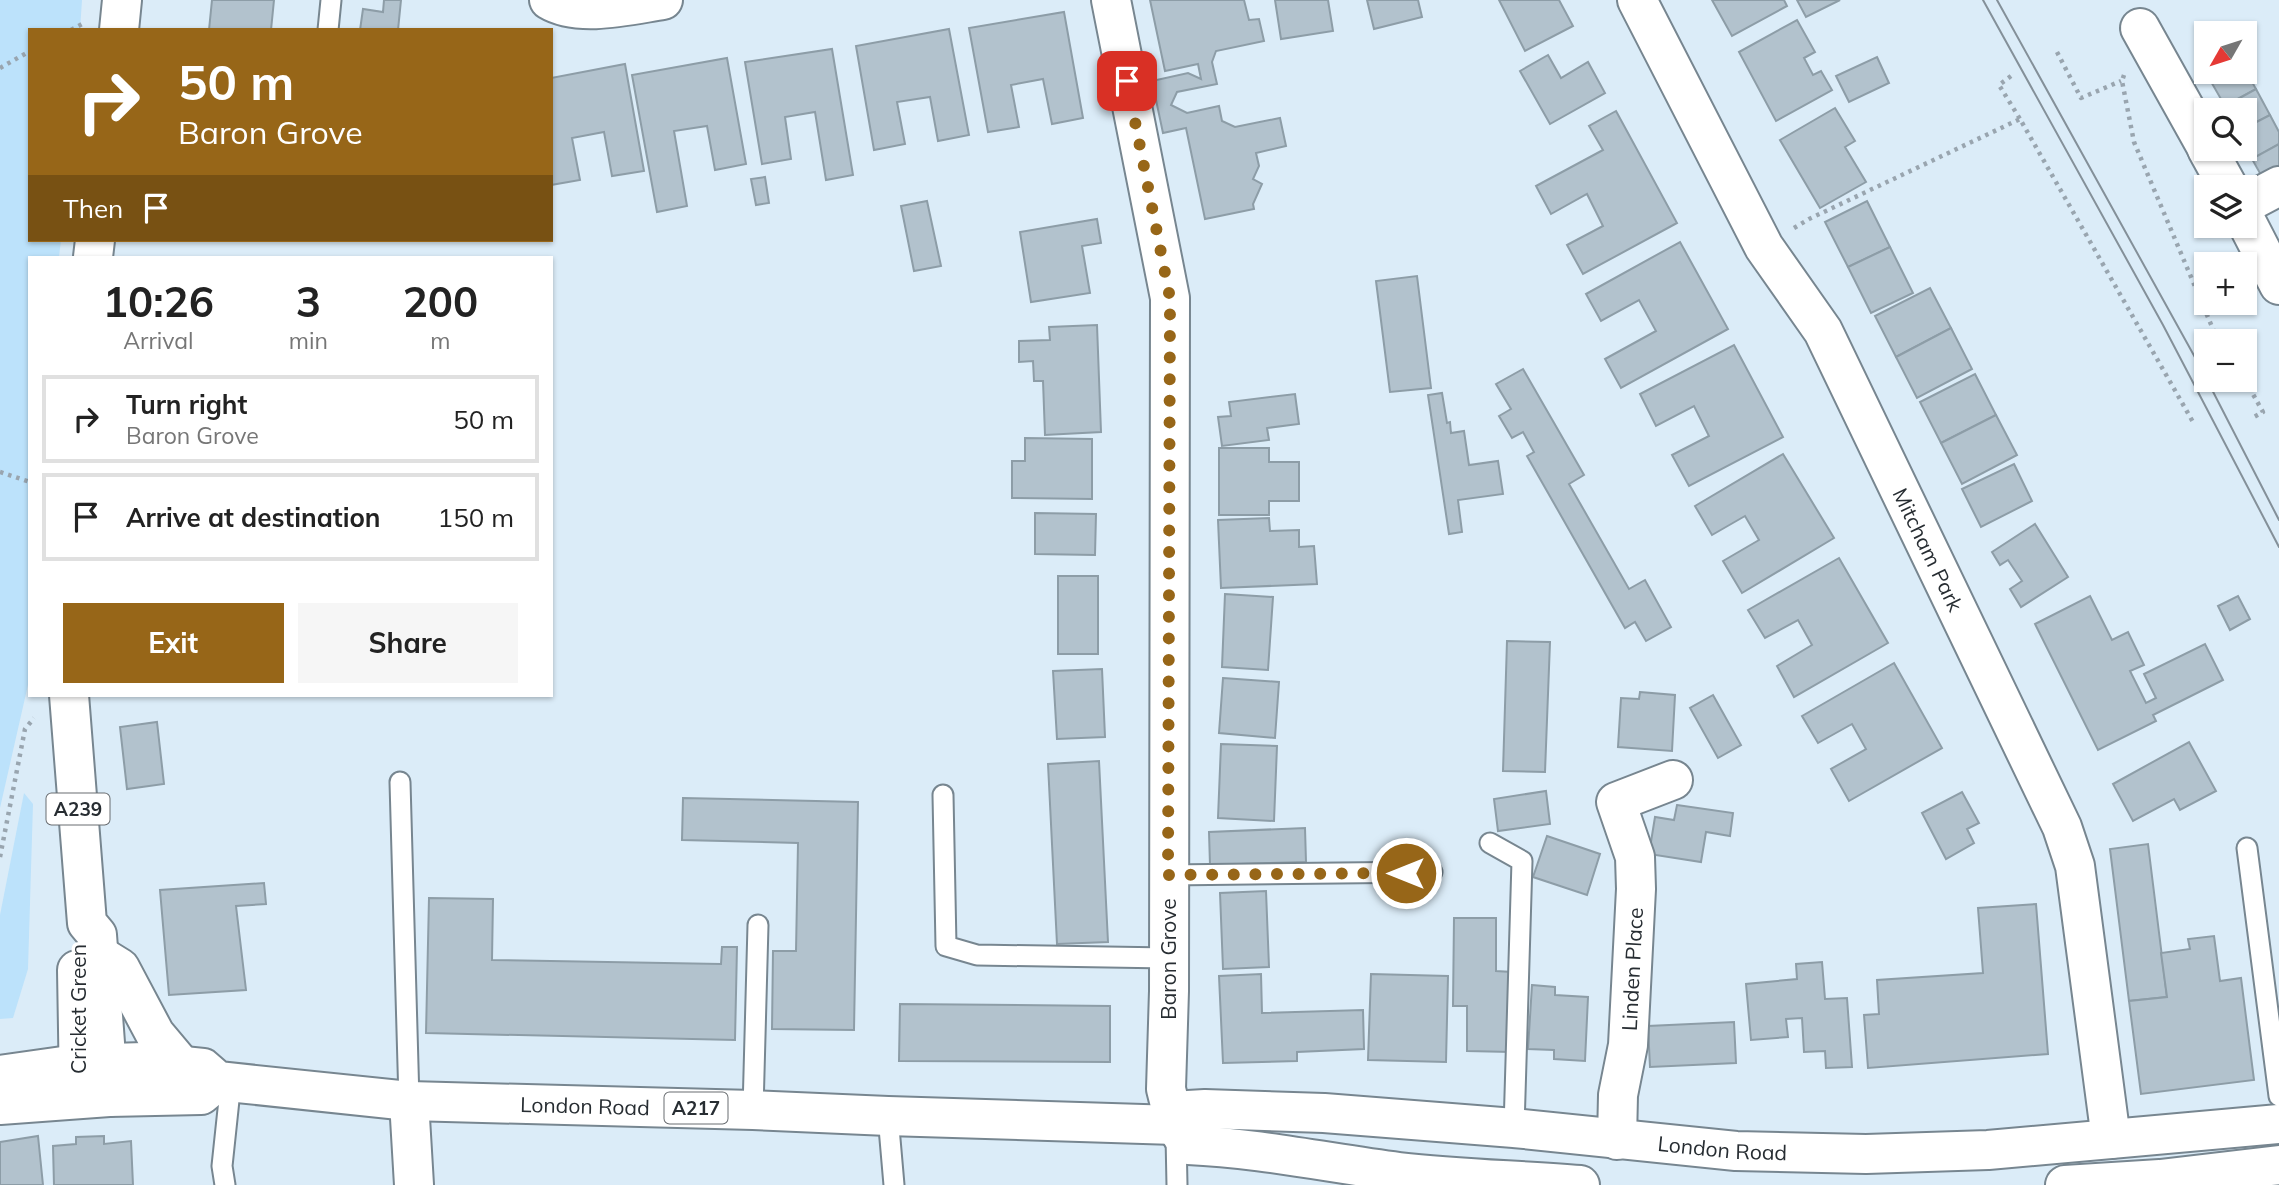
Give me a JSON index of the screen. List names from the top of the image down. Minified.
{"streets":{"main road":["Mitcham Park","A239","Baron Grove","Linden Place","Cricket Green","London Road","A217"]},"crossings":[["Mitcham Park","London Road"],["Baron Grove","London Road"],["Linden Place","London Road"],["Cricket Green","London Road"],["Cricket Green","A217"],["London Road","A217"]],"north":"bottom left","page":{"map_buttons":["+","−"],"turn":["50 m","Baron Grove"],"then":"Then","eta":["10:26","Arrival","3","min","200","m"],"list":[{"name":"Turn right","note":"Baron Grove","value":"50 m"},{"name":"Arrive at destination","value":"150 m"}],"buttons":["Exit","Share"]}}
